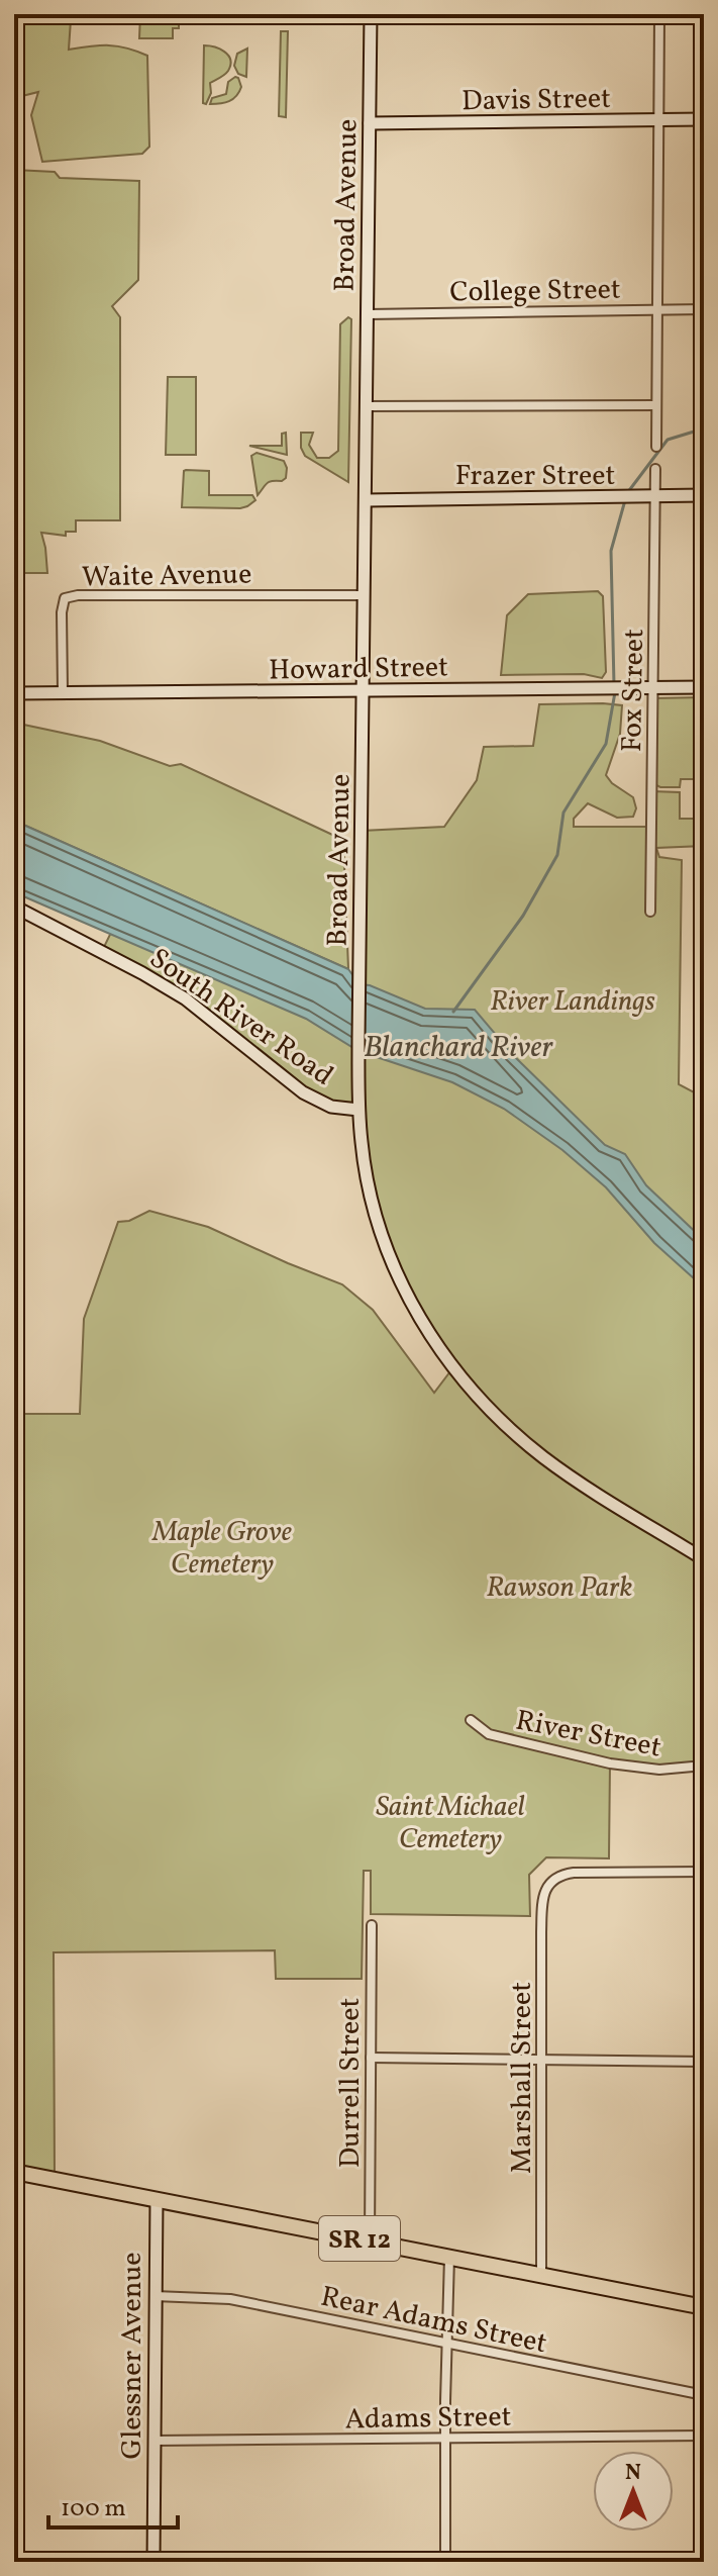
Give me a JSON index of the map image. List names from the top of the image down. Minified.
{"streets":{"highway":["SR 12"],"street":["Davis Street","Broad Avenue","College Street","Frazer Street","Waite Avenue","Howard Street","Fox Street","South River Road","River Street","Marshall Street","Durrell Street","Rear Adams Street","Glessner Avenue","Adams Street"]},"crossings":[["Davis Street","Broad Avenue"],["Broad Avenue","College Street"],["Broad Avenue","Frazer Street"],["Broad Avenue","Waite Avenue"],["Broad Avenue","Howard Street"],["Broad Avenue","South River Road"],["Frazer Street","Fox Street"],["Waite Avenue","Howard Street"],["Howard Street","Fox Street"],["Marshall Street","SR 12"],["Durrell Street","SR 12"],["SR 12","Glessner Avenue"],["Rear Adams Street","Glessner Avenue"],["Glessner Avenue","Adams Street"]],"water":["Blanchard River"],"parks":["River Landings","Maple Grove Cemetery","Rawson Park","Saint Michael Cemetery"],"scale_bar":"100 m","north":"top"}
